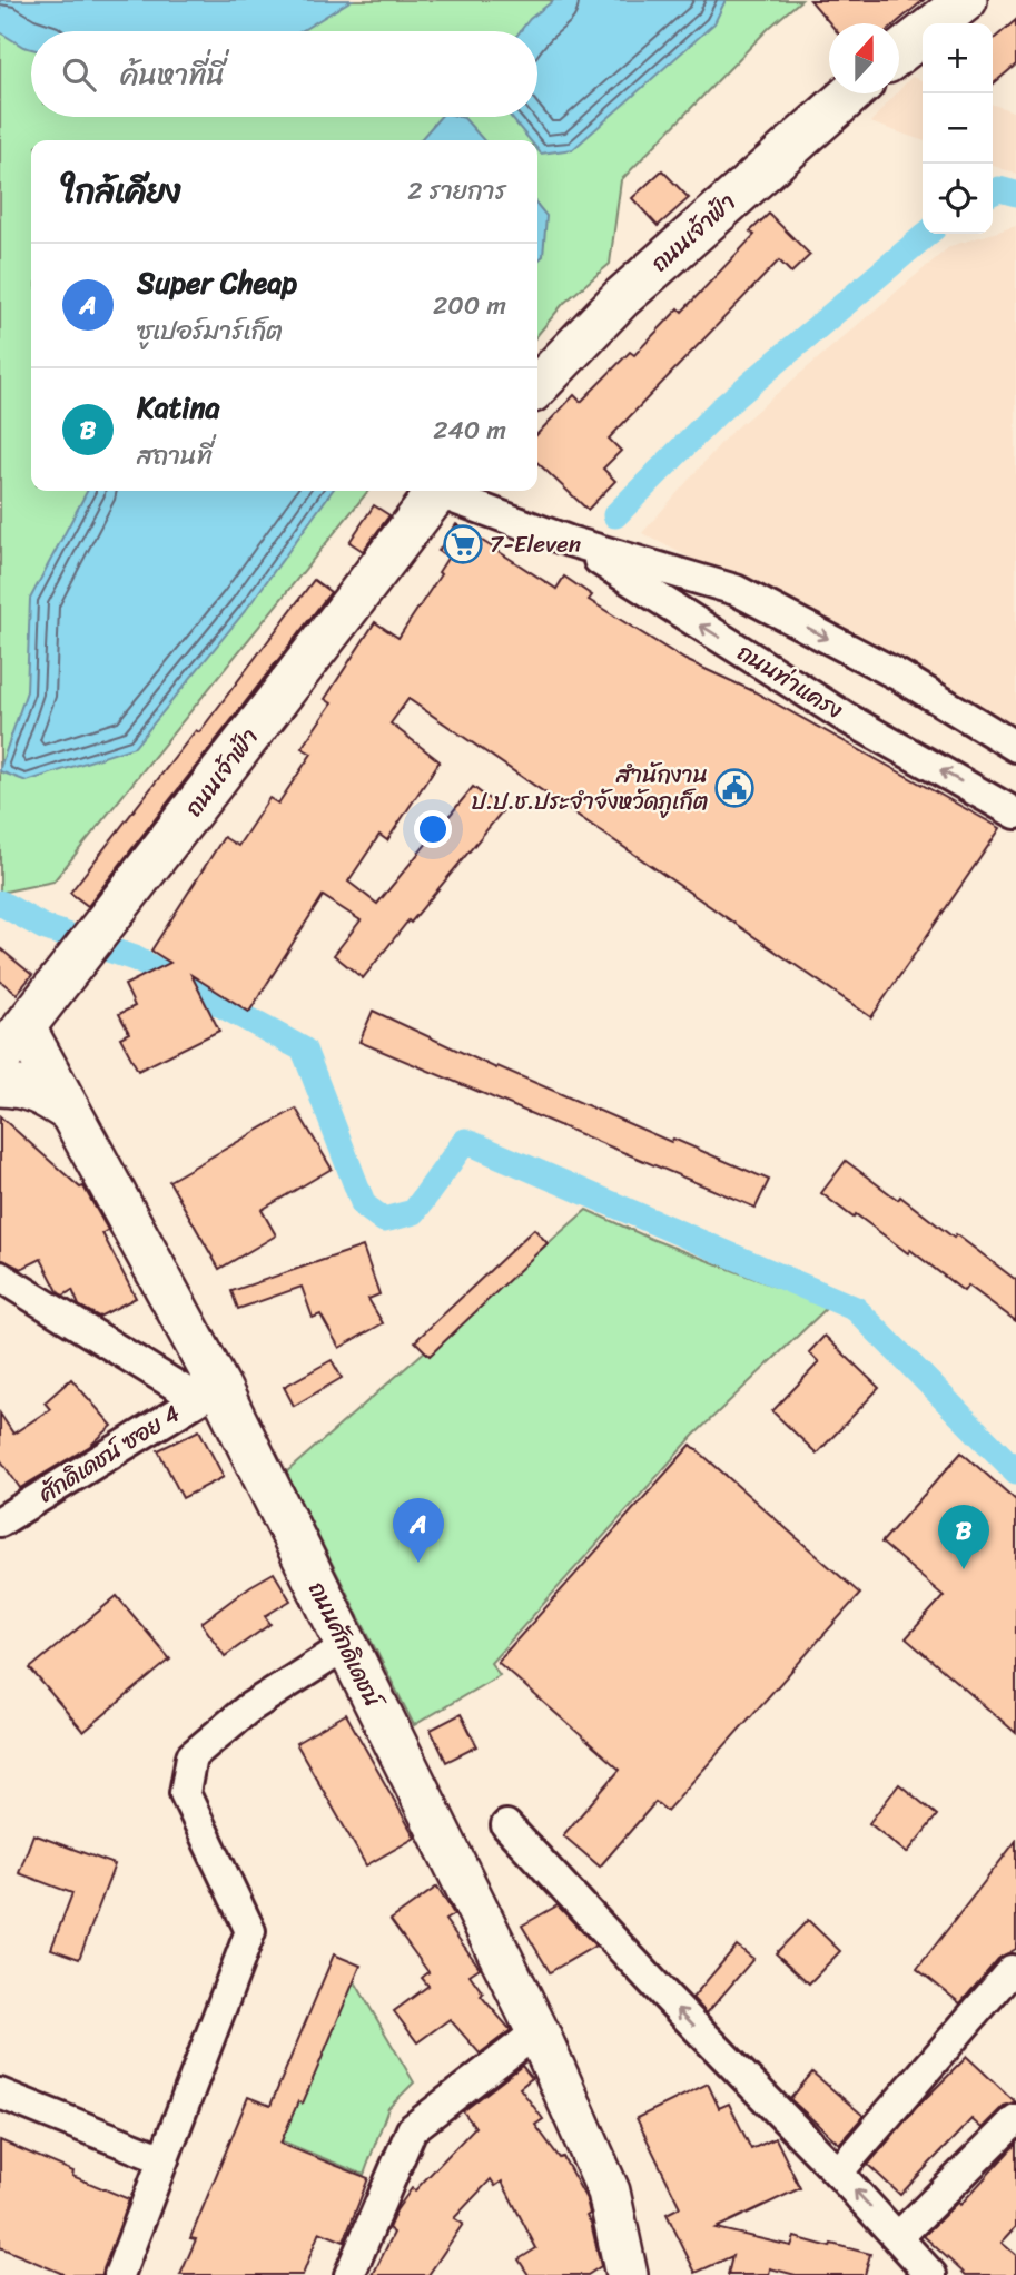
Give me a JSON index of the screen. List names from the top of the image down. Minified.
{"streets":{"main road":["ถนนเจ้าฟ้า","ถนนศักดิเดชน์"],"street":["ถนนท่าแครง","ศักดิเดชน์ ซอย 4"]},"crossings":[["ถนนเจ้าฟ้า","ถนนศักดิเดชน์"],["ศักดิเดชน์ ซอย 4","ถนนศักดิเดชน์"]],"places":{"supermarket":["7-Eleven"],"public building":["สำนักงาน ป.ป.ช.ประจำจังหวัดภูเก็ต"]},"north":"top","page":{"map_buttons":["+","−"],"search":"ค้นหาที่นี่","heading":["ใกล้เคียง","2 รายการ"],"list":[{"mark":"A","name":"Super Cheap","note":"ซูเปอร์มาร์เก็ต","value":"200 m"},{"mark":"B","name":"Katina","note":"สถานที่","value":"240 m"}],"pins":["A","B"]}}
